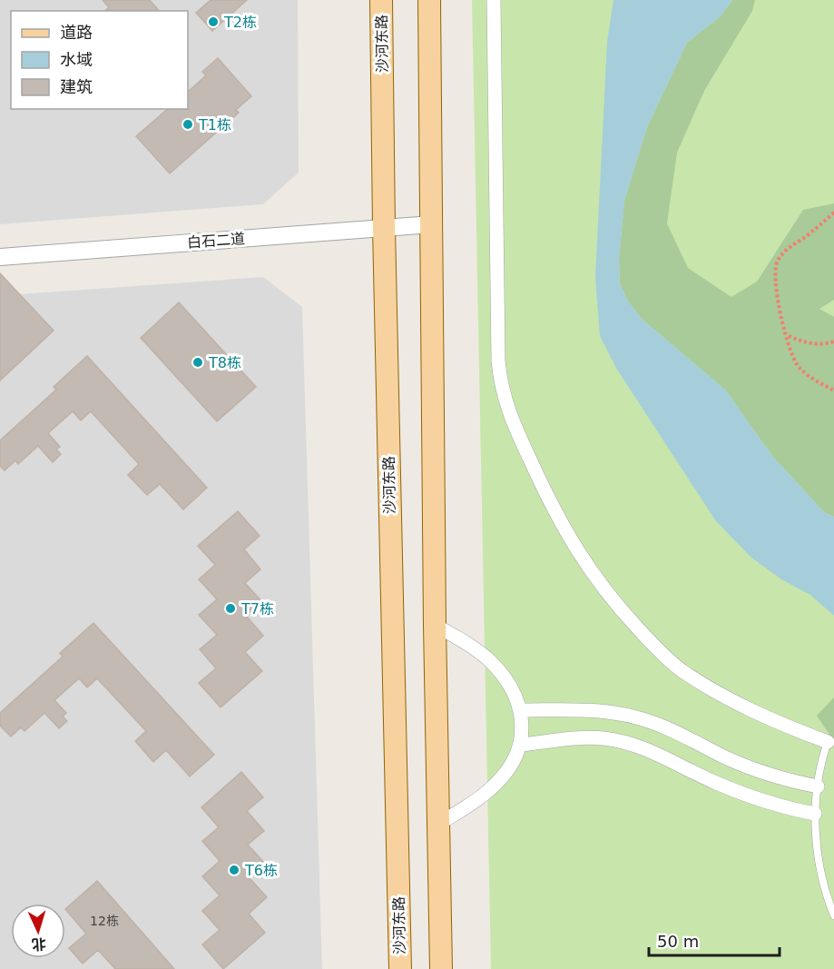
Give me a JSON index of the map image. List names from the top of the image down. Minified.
{"streets":{"main road":["沙河东路"],"street":["白石二道"]},"crossings":[["沙河东路","白石二道"]],"places":["T2栋","T1栋","T8栋","T7栋","T6栋"],"house_numbers":["12栋"],"legend":["道路","水域","建筑"],"scale_bar":"50 m","north":"bottom"}
